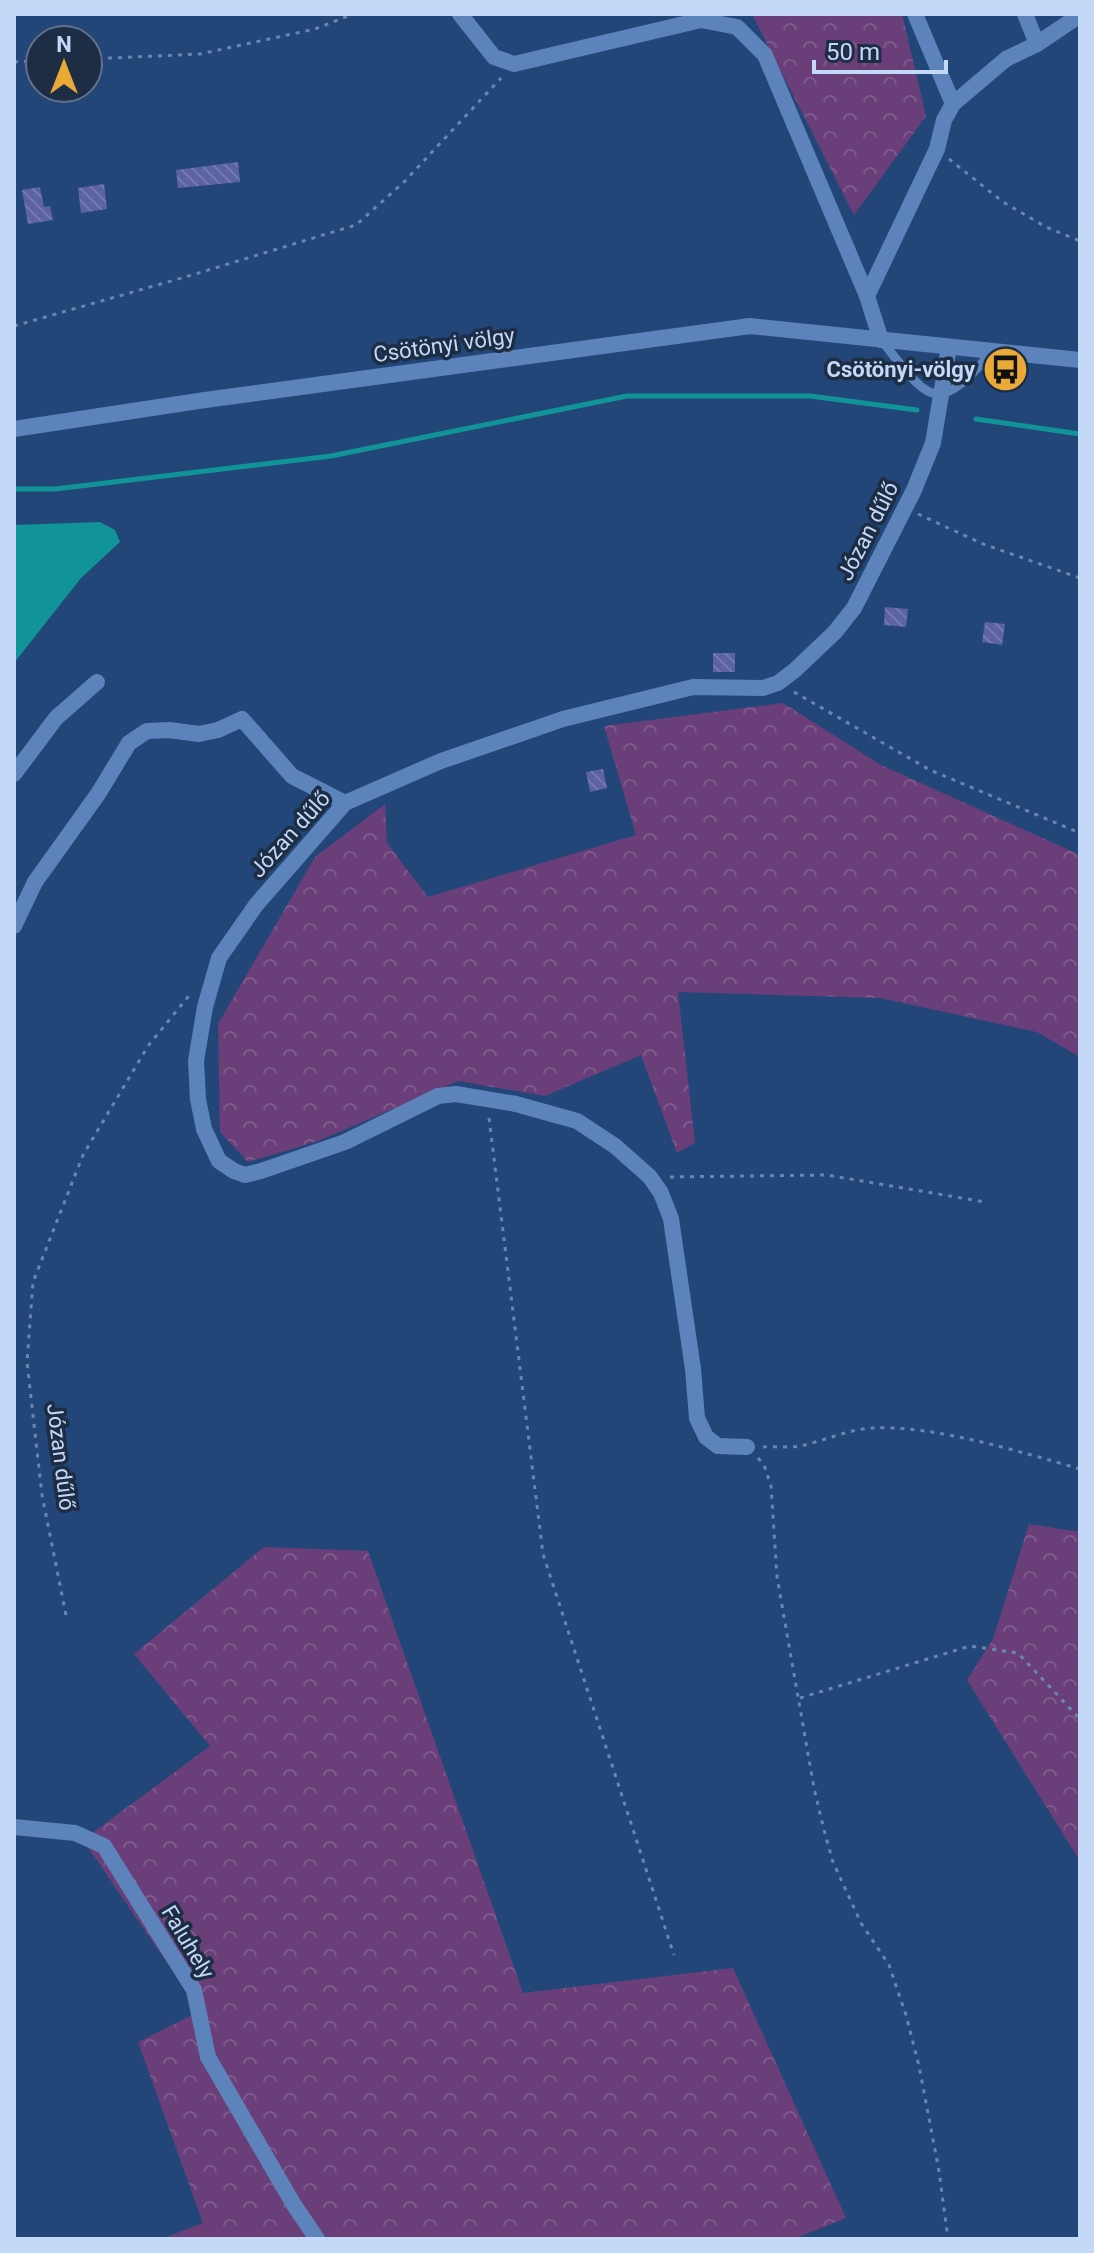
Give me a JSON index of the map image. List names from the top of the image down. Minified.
{"streets":{"street":["Csötönyi völgy","Józan dűlő","Faluhely"]},"crossings":[["Csötönyi völgy","Józan dűlő"]],"places":{"bus stop":["Csötönyi-völgy"]},"scale_bar":"50 m","north":"top"}
